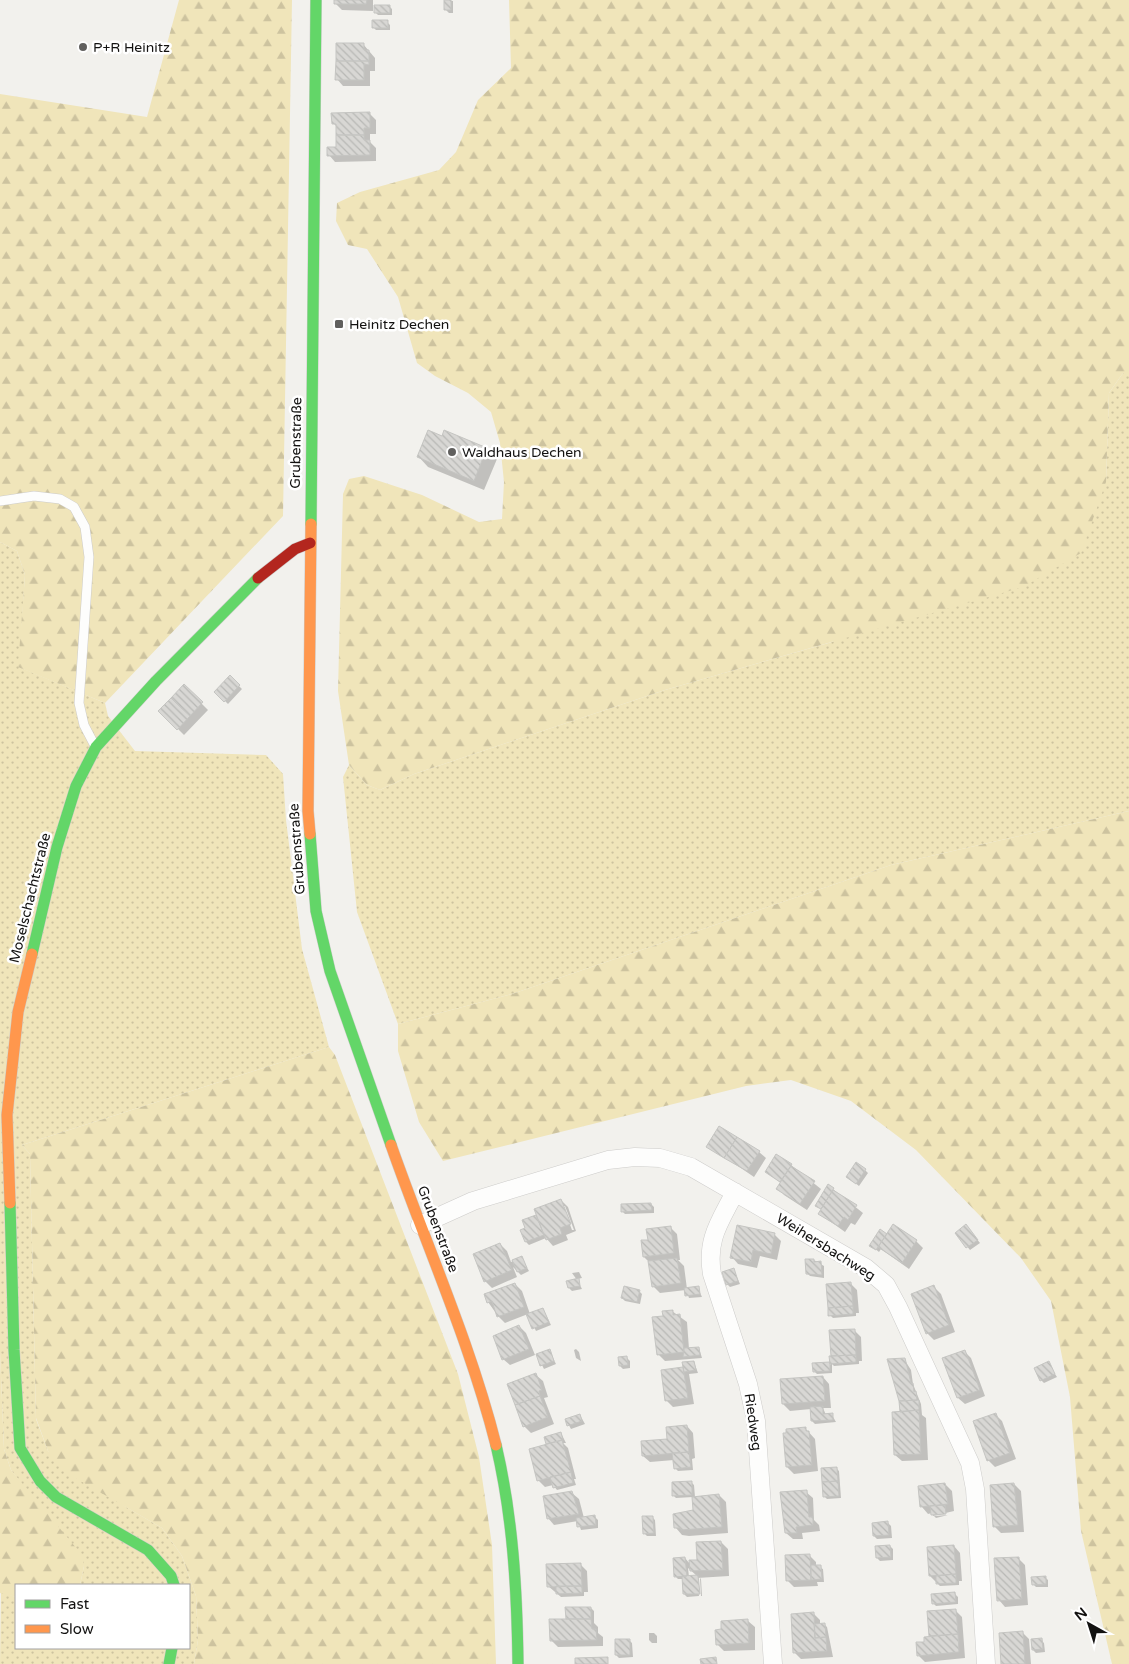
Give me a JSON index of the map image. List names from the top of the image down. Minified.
{"streets":{"street":["Grubenstraße","Moselschachtstraße","Weihersbachweg","Riedweg"]},"crossings":[["Grubenstraße","Moselschachtstraße"],["Grubenstraße","Weihersbachweg"],["Weihersbachweg","Riedweg"]],"places":{"other":["P+R Heinitz","Waldhaus Dechen"],"transit":["Heinitz Dechen"]},"legend":["Fast","Slow"],"north":"top left"}
